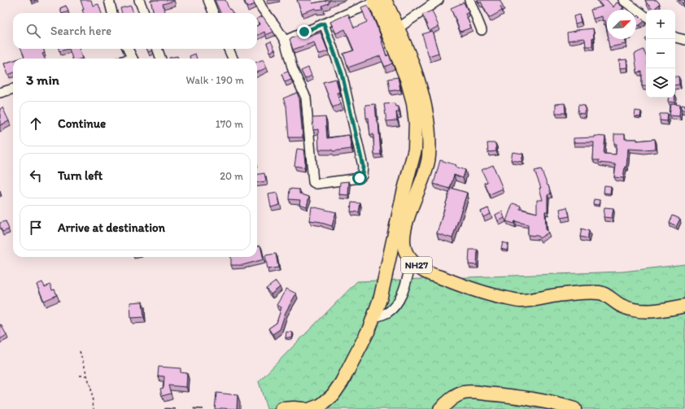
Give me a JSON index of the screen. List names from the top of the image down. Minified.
{"streets":{"highway":["NH27"]},"north":"top right","page":{"map_buttons":["+","−"],"search":"Search here","heading":["3 min","Walk · 190 m"],"list":[["Continue","170 m"],["Turn left","20 m"],"Arrive at destination"]}}
